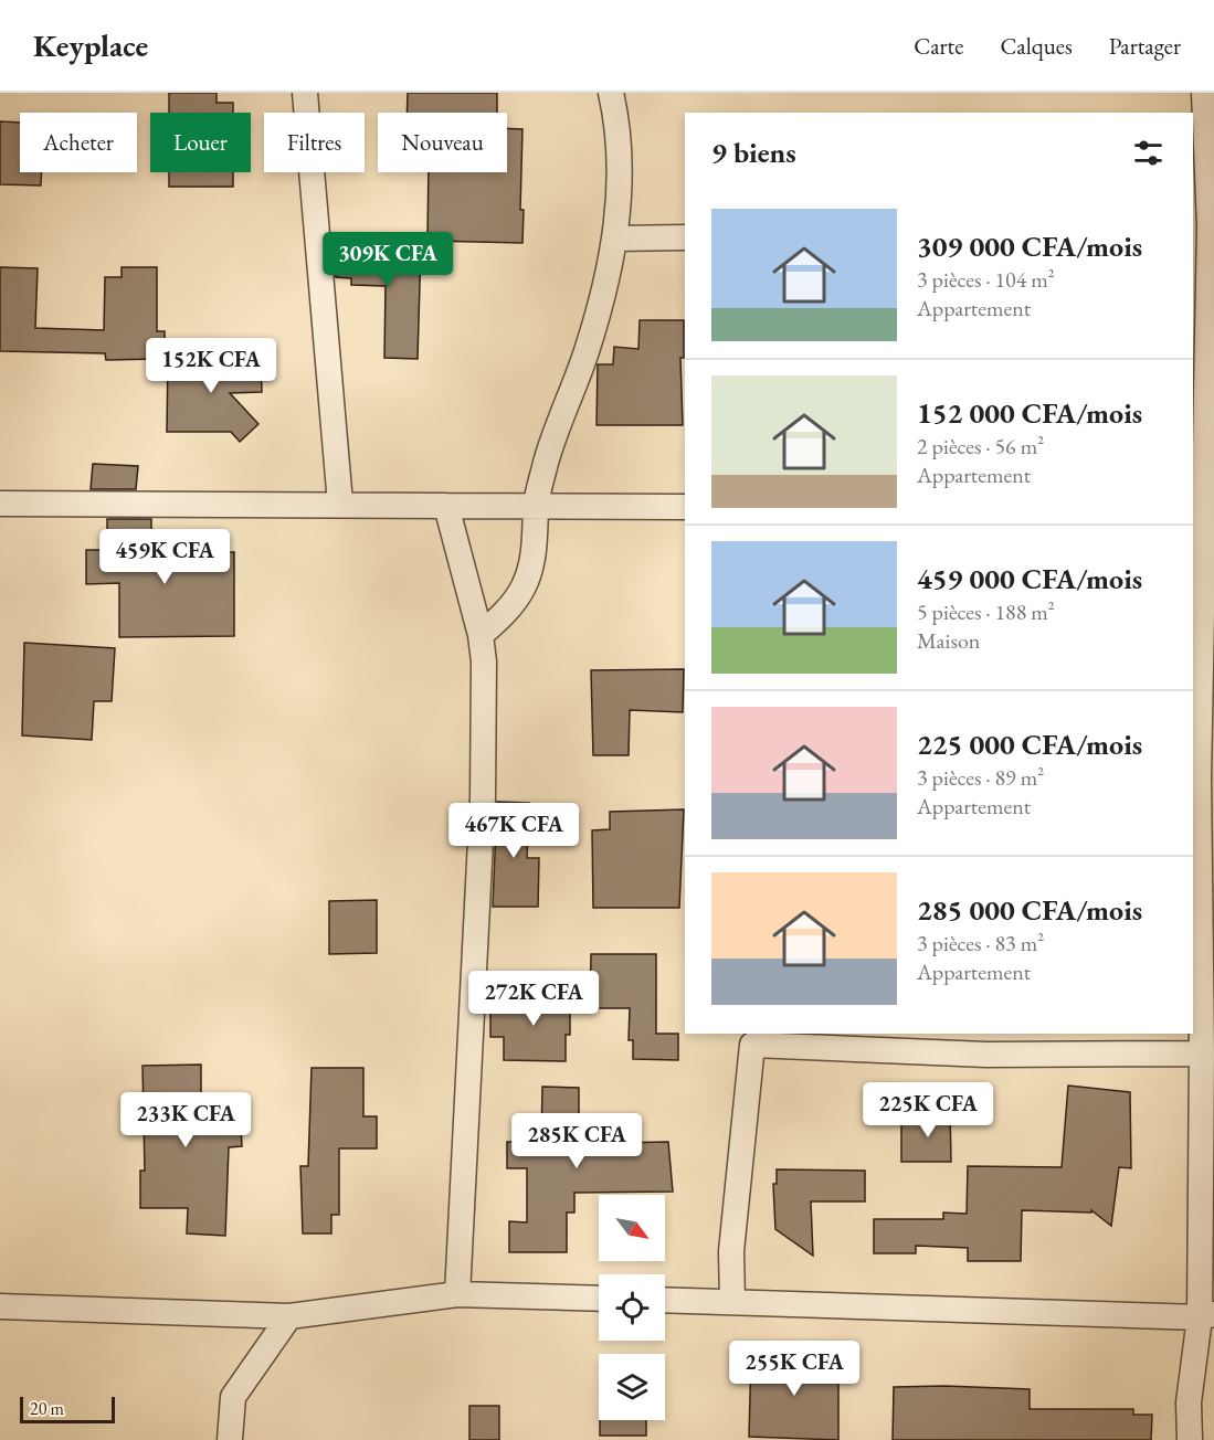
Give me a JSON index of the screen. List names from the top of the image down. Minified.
{"scale_bar":"20 m","north":"bottom right","page":{"header":"Keyplace","nav":["Carte","Calques","Partager"],"chip":["Acheter","Louer","Filtres","Nouveau"],"heading":"9 biens","list":[{"name":"309 000 CFA/mois","note":"3 pièces · 104 m² · Appartement"},{"name":"152 000 CFA/mois","note":"2 pièces · 56 m² · Appartement"},{"name":"459 000 CFA/mois","note":"5 pièces · 188 m² · Maison"},{"name":"225 000 CFA/mois","note":"3 pièces · 89 m² · Appartement"},{"name":"285 000 CFA/mois","note":"3 pièces · 83 m² · Appartement"}],"price":["309K CFA","152K CFA","459K CFA","467K CFA","272K CFA","225K CFA","233K CFA","285K CFA","255K CFA"],"scale":"20 m"}}
